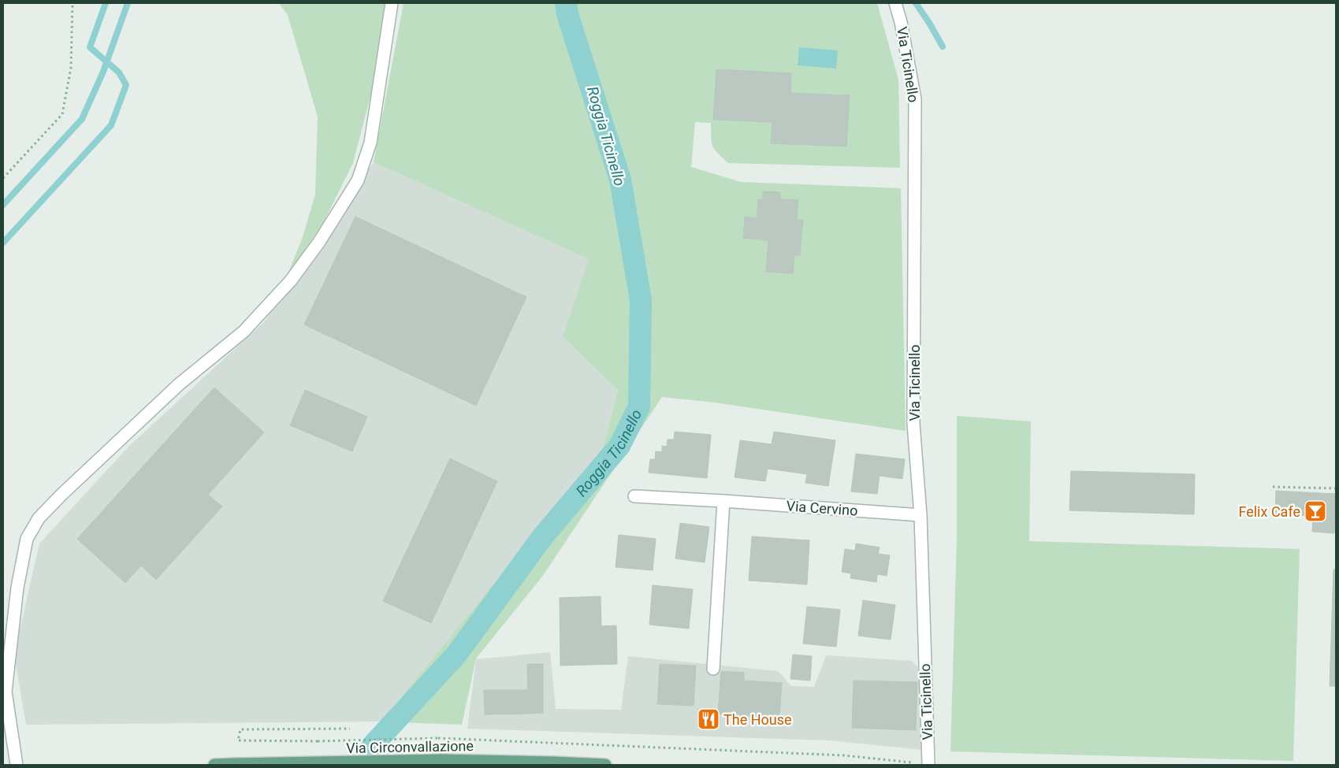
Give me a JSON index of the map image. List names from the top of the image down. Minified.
{"streets":{"main road":["Via Circonvallazione"],"street":["Via Ticinello","Via Cervino"]},"crossings":[["Via Ticinello","Via Cervino"]],"water":["Roggia Ticinello"],"places":{"bar":["Felix Cafe"],"restaurant":["The House"]}}
